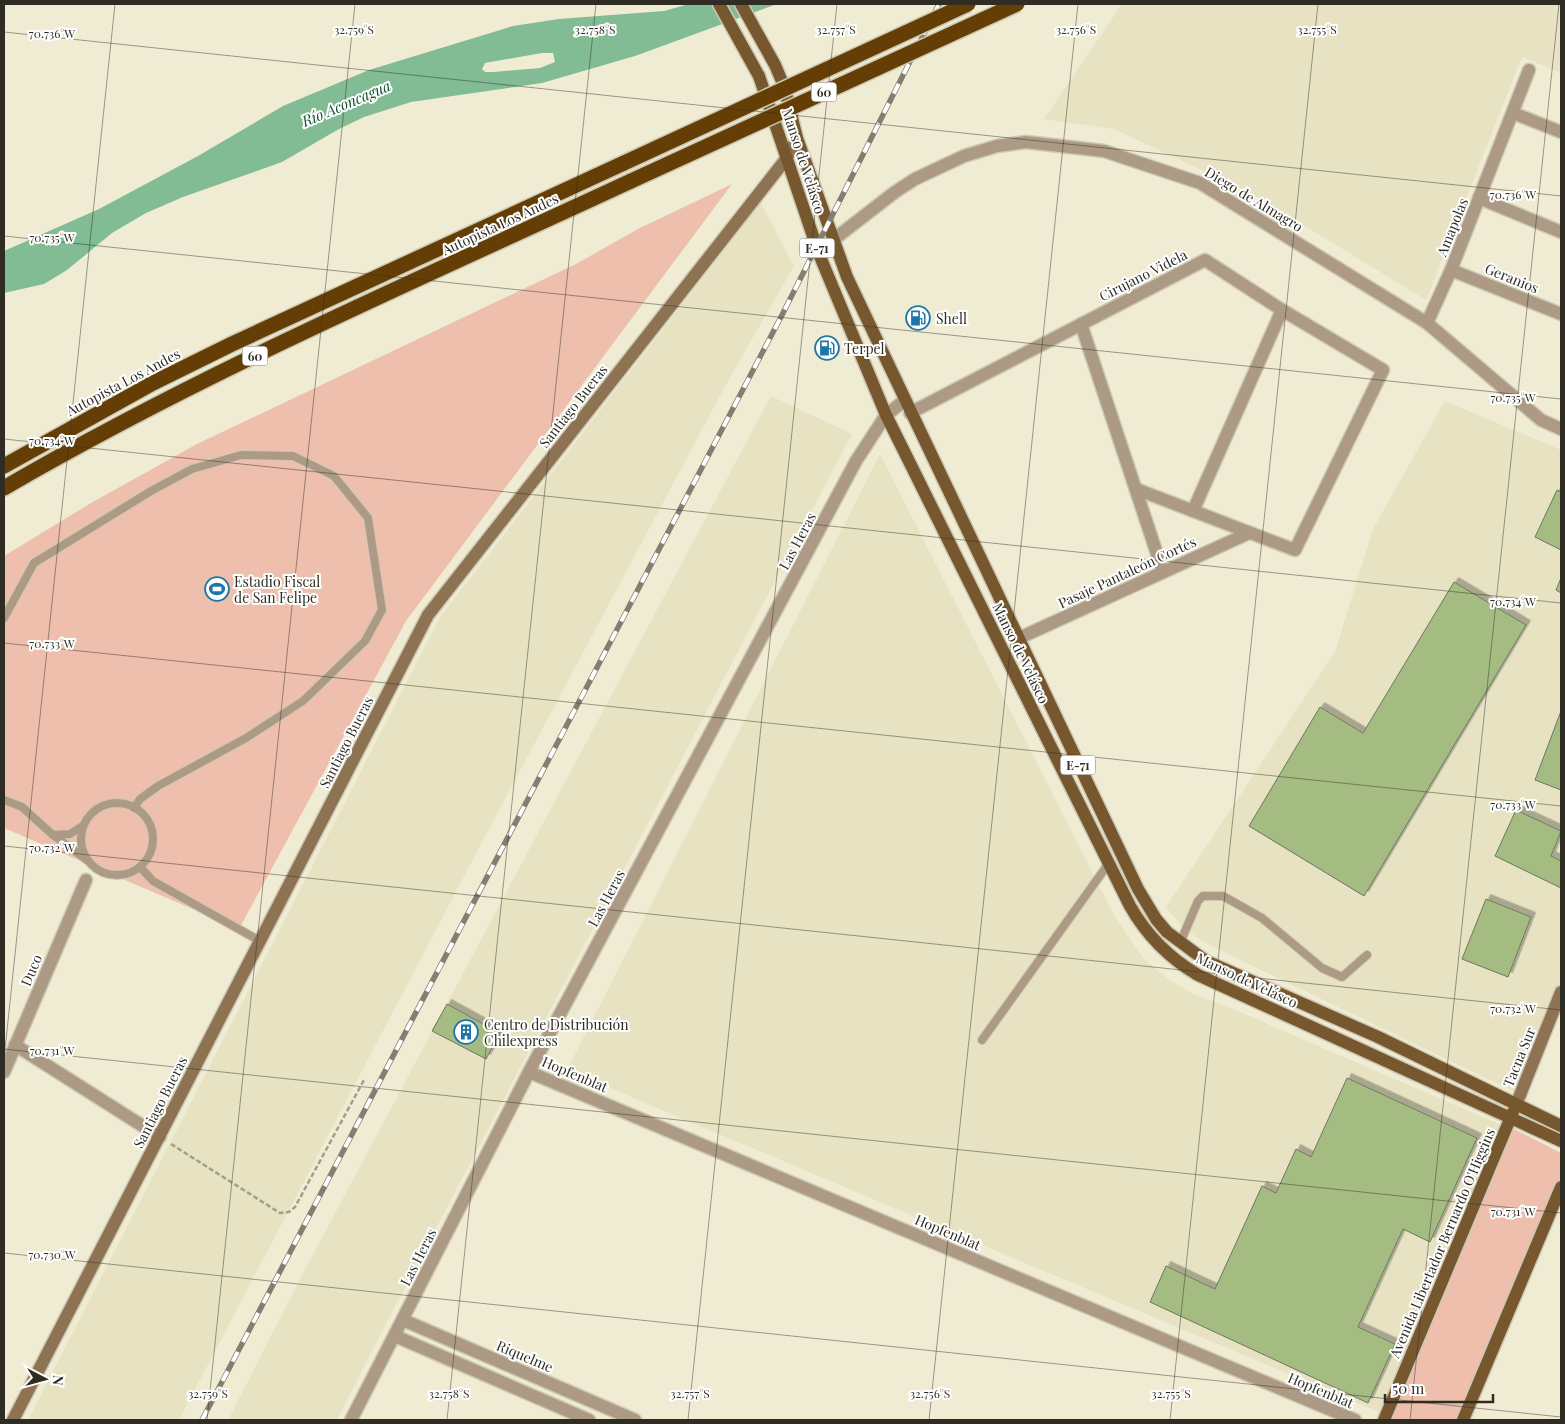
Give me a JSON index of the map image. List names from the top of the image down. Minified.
{"streets":{"highway":["60","Autopista Los Andes"],"main road":["Manso de Velásco","E-71","Avenida Libertador Bernardo O'Higgins"],"street":["Diego de Almagro","Amapolas","Cirujano Videla","Geranios","Santiago Bueras","Las Heras","Pasaje Pantaleón Cortés","Duco","Tacna Sur","Hopfenblat","Riquelme"]},"crossings":[["Manso de Velásco","Diego de Almagro"],["Manso de Velásco","E-71"],["Manso de Velásco","Cirujano Videla"],["Manso de Velásco","Santiago Bueras"],["Manso de Velásco","Las Heras"],["Manso de Velásco","Pasaje Pantaleón Cortés"],["Manso de Velásco","Tacna Sur"],["Manso de Velásco","Avenida Libertador Bernardo O'Higgins"],["Diego de Almagro","Amapolas"],["Amapolas","Geranios"],["E-71","Tacna Sur"],["E-71","Avenida Libertador Bernardo O'Higgins"],["Cirujano Videla","Pasaje Pantaleón Cortés"],["Las Heras","Hopfenblat"],["Las Heras","Riquelme"],["Tacna Sur","Avenida Libertador Bernardo O'Higgins"]],"water":["Río Aconcagua"],"places":{"fuel station":["Shell","Terpel"],"sports":["Estadio Fiscal de San Felipe"],"building":["Centro de Distribución Chilexpress"]},"scale_bar":"50 m","north":"right","coordinates":["32.759°S","32.758°S","32.757°S","32.756°S","32.755°S","70.736°W","70.735°W","70.734°W","70.733°W","70.732°W","70.731°W","70.730°W"]}
